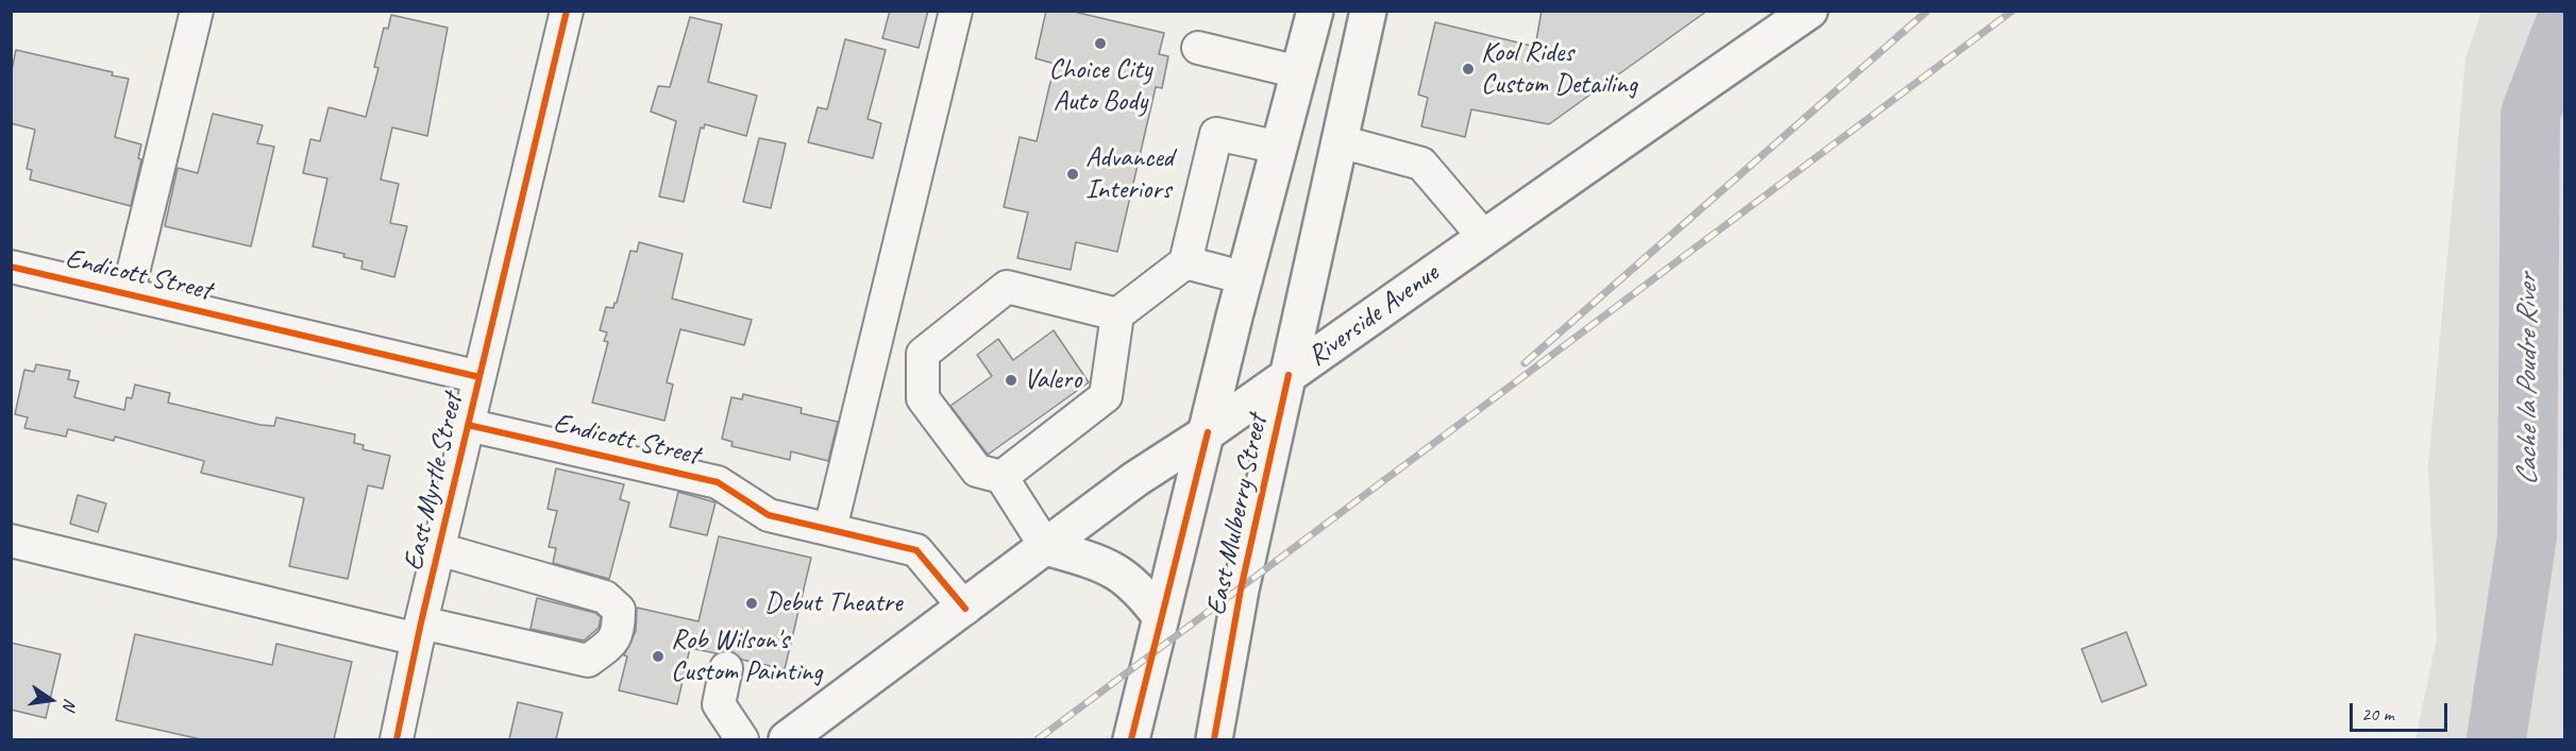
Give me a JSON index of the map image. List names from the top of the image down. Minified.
{"streets":{"main road":["Riverside Avenue","East Mulberry Street"],"street":["Endicott Street","East Myrtle Street"]},"crossings":[["Endicott Street","Riverside Avenue"],["Endicott Street","East Myrtle Street"],["Riverside Avenue","East Mulberry Street"]],"water":["Cache la Poudre River"],"places":["Choice City Auto Body","Kool Rides Custom Detailing","Advanced Interiors","Valero","Debut Theatre","Rob Wilson's Custom Painting"],"scale_bar":"20 m","north":"right"}
